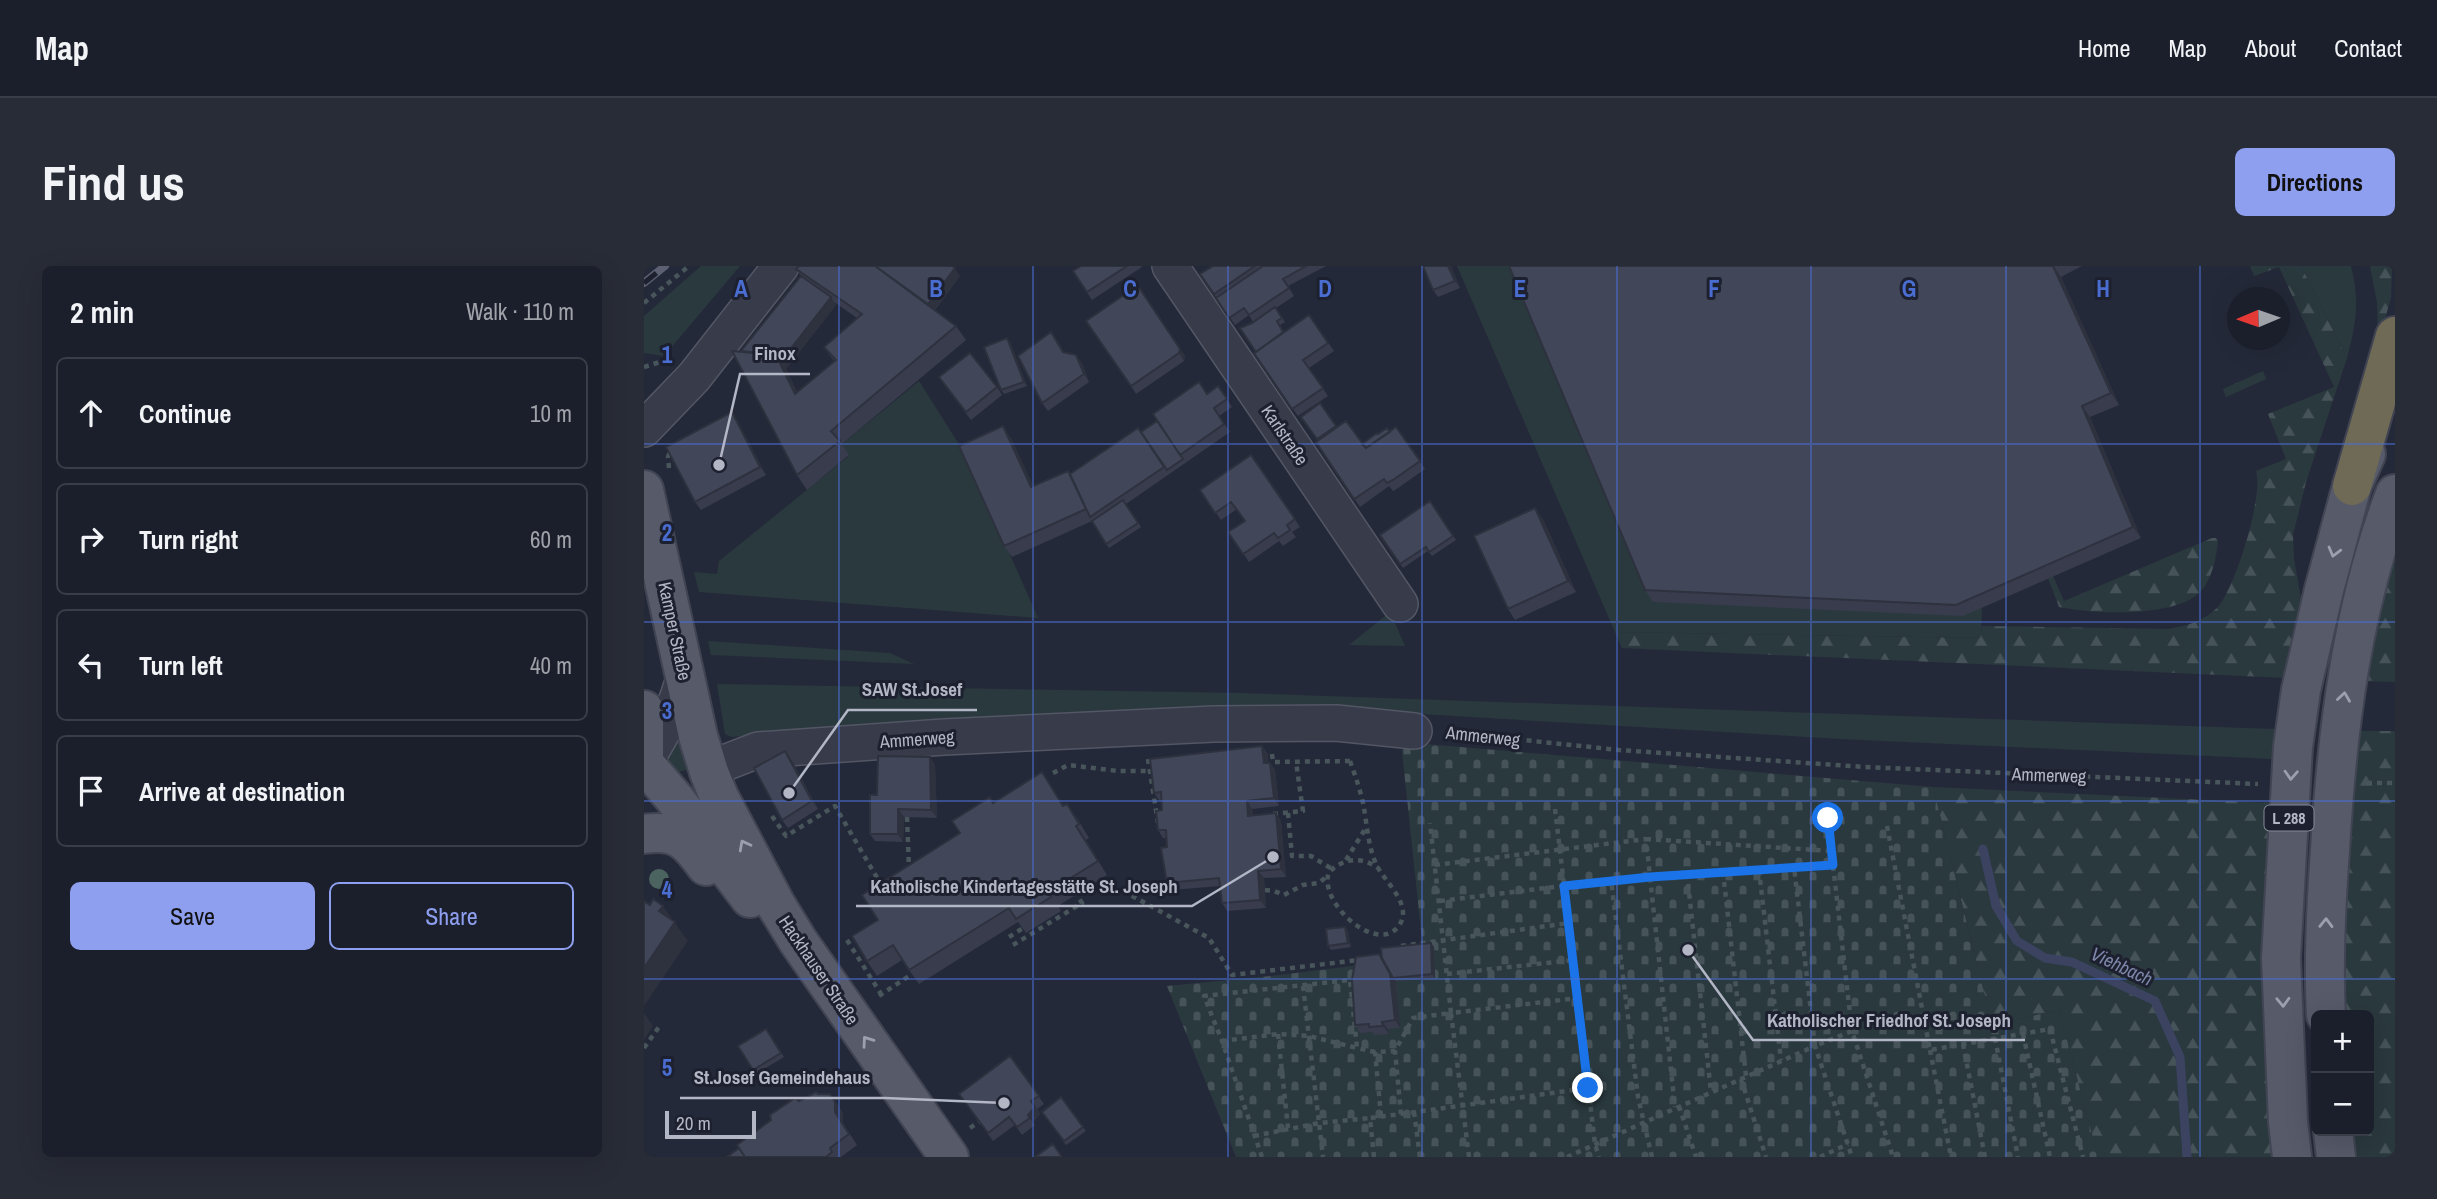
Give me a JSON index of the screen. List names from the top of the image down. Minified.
{"streets":{"highway":["L 288"],"main road":["Kamper Straße","Hackhauser Straße"],"street":["Karlstraße","Ammerweg"]},"crossings":[["Kamper Straße","Ammerweg"],["Kamper Straße","Hackhauser Straße"],["Ammerweg","Hackhauser Straße"]],"water":["Viehbach"],"places":["Finox","SAW St.Josef","Katholische Kindertagesstätte St. Joseph","Katholischer Friedhof St. Joseph","St.Josef Gemeindehaus"],"scale_bar":"20 m","north":"left","page":{"header":"Map","nav":["Home","Map","About","Contact"],"buttons":["Directions",["Save","Share"]],"title":"Find us","heading":["2 min","Walk · 110 m"],"list":[["Continue","10 m"],["Turn right","60 m"],["Turn left","40 m"],"Arrive at destination"],"map_buttons":["+","−"],"scale":"20 m"},"grid":{"columns":["A","B","C","D","E","F","G","H"],"rows":["1","2","3","4","5"]}}
